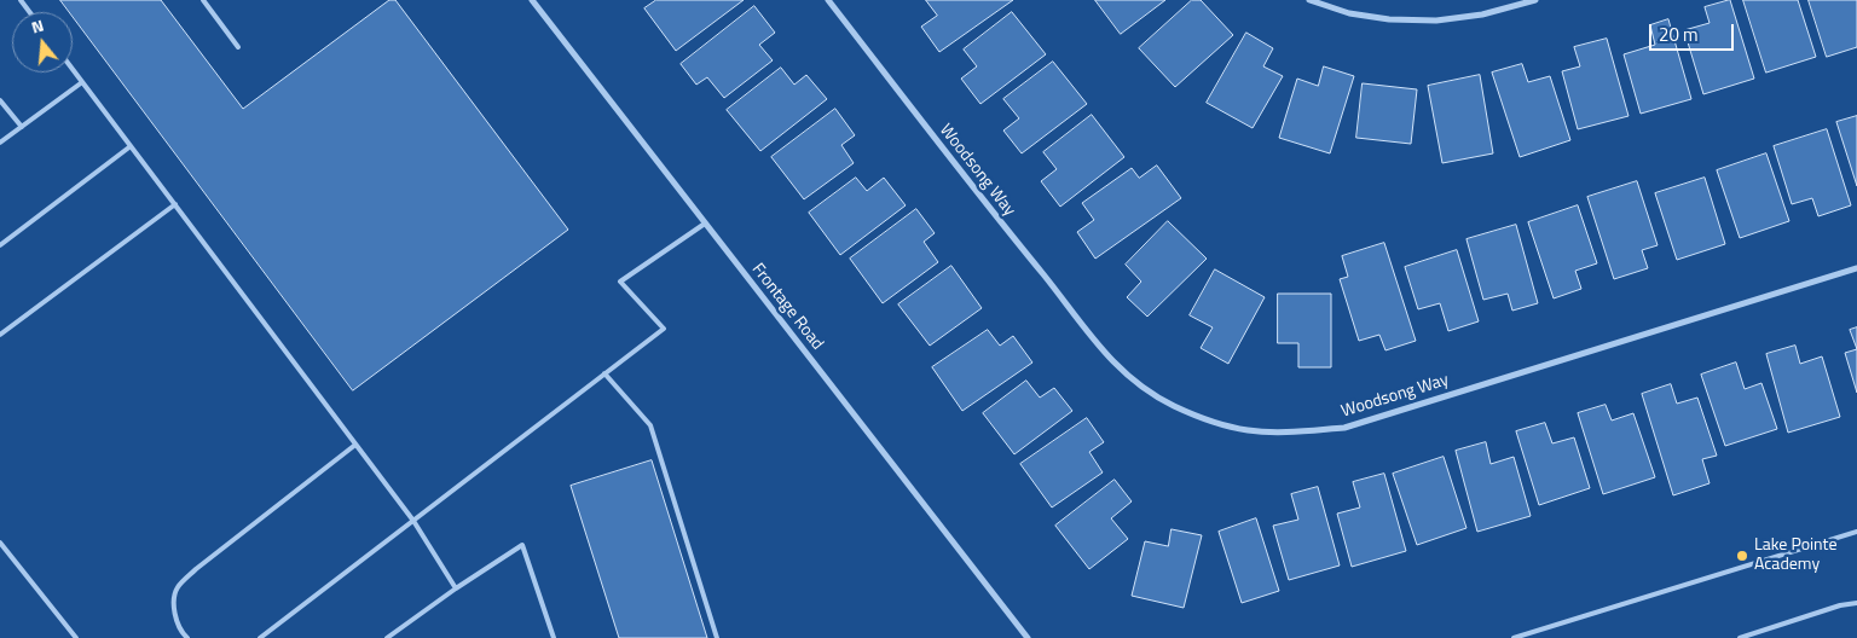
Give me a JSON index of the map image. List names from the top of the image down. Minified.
{"streets":{"street":["Woodsong Way","Frontage Road"]},"places":["Lake Pointe Academy"],"scale_bar":"20 m","north":"top"}
